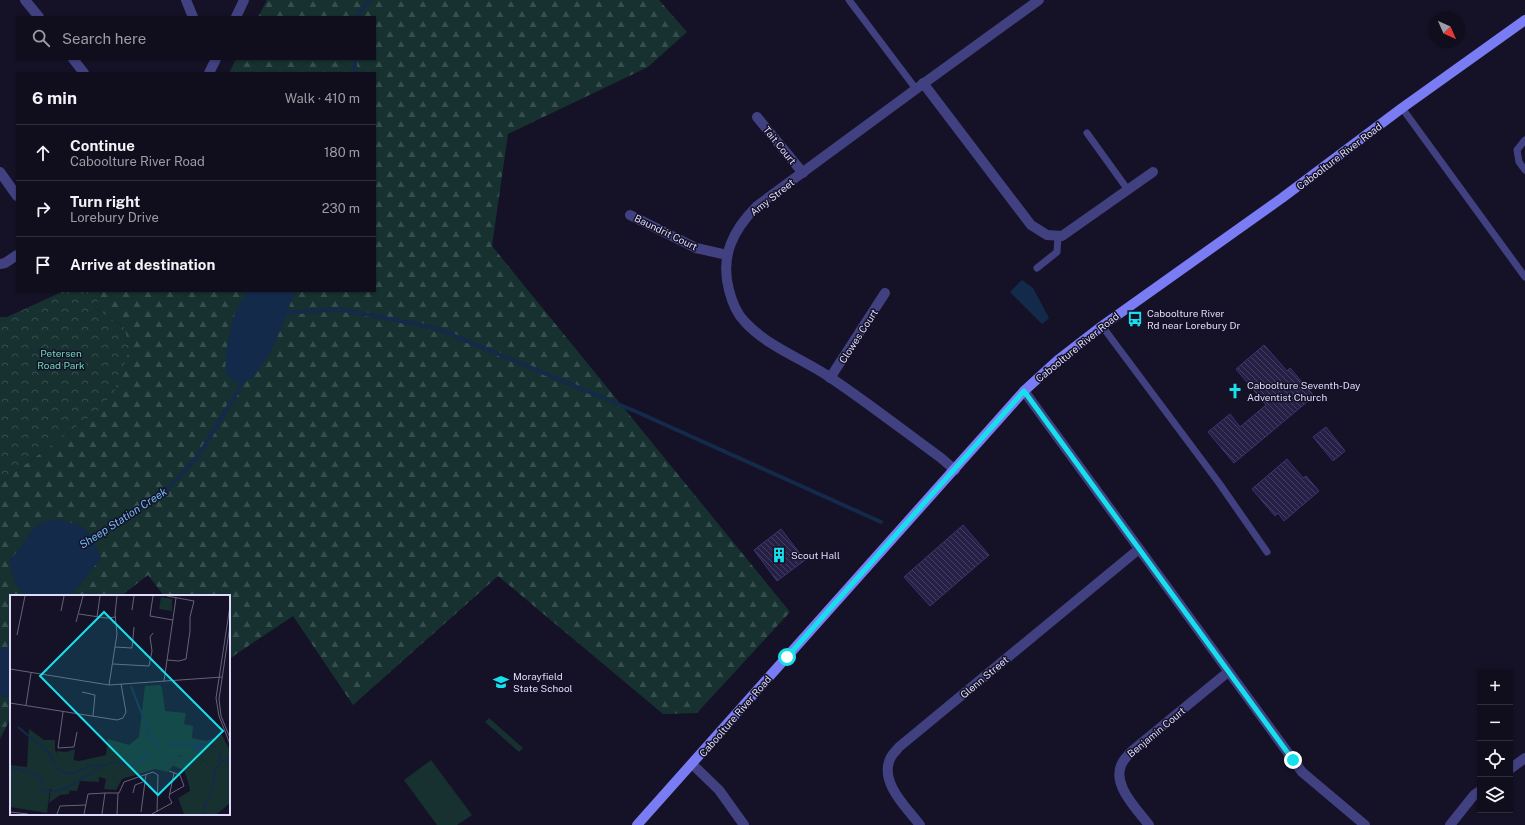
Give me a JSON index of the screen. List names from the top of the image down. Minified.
{"streets":{"main road":["Caboolture River Road"],"street":["Tait Court","Amy Street","Baundrit Court","Clowes Court","Glenn Street","Benjamin Court"]},"crossings":[["Tait Court","Amy Street"],["Caboolture River Road","Amy Street"],["Amy Street","Baundrit Court"],["Amy Street","Clowes Court"]],"water":["Sheep Station Creek"],"parks":["Petersen Road Park"],"places":{"bus stop":["Caboolture River Rd near Lorebury Dr"],"church":["Caboolture Seventh-Day Adventist Church"],"building":["Scout Hall"],"school or university":["Morayfield State School"]},"north":"bottom right","page":{"search":"Search here","heading":["6 min","Walk · 410 m"],"list":[["Continue","Caboolture River Road","180 m"],["Turn right","Lorebury Drive","230 m"],"Arrive at destination"],"map_buttons":["+","−"]}}
